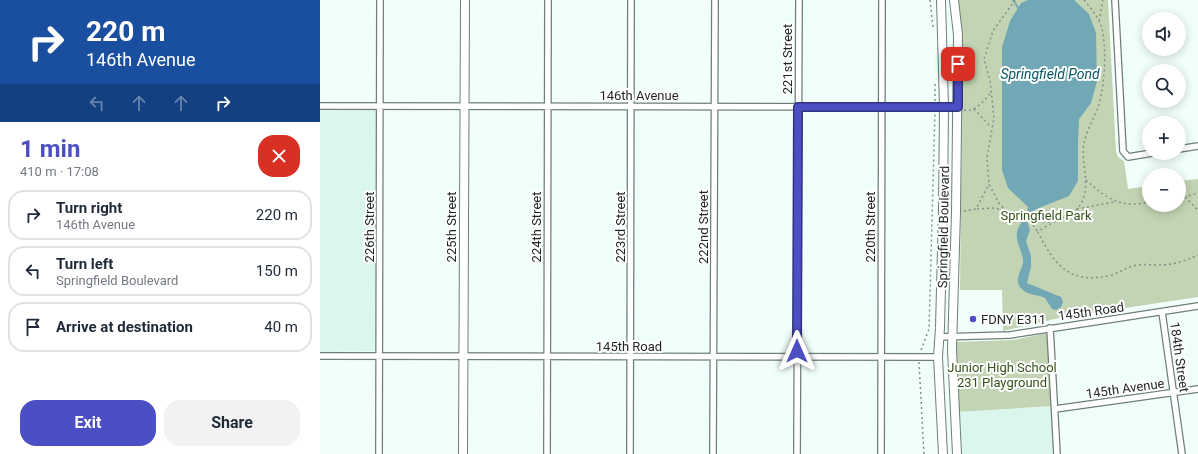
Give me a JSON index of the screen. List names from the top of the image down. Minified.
{"streets":{"street":["221st Street","146th Avenue","226th Street","225th Street","224th Street","223rd Street","222nd Street","220th Street","Springfield Boulevard","145th Road","184th Street","145th Avenue"]},"crossings":[["221st Street","146th Avenue"],["221st Street","145th Road"],["146th Avenue","226th Street"],["146th Avenue","225th Street"],["146th Avenue","224th Street"],["146th Avenue","223rd Street"],["146th Avenue","222nd Street"],["146th Avenue","220th Street"],["146th Avenue","Springfield Boulevard"],["226th Street","145th Road"],["225th Street","145th Road"],["224th Street","145th Road"],["223rd Street","145th Road"],["222nd Street","145th Road"],["220th Street","145th Road"],["Springfield Boulevard","145th Road"],["145th Road","184th Street"],["184th Street","145th Avenue"]],"water":["Springfield Pond"],"parks":["Springfield Park","Junior High School 231 Playground"],"places":["FDNY E311"],"page":{"turn":["220 m","146th Avenue"],"map_buttons":["+","−"],"heading":["1 min","410 m · 17:08"],"list":[{"name":"Turn right","note":"146th Avenue","value":"220 m"},{"name":"Turn left","note":"Springfield Boulevard","value":"150 m"},{"name":"Arrive at destination","value":"40 m"}],"buttons":["Exit","Share"]}}
